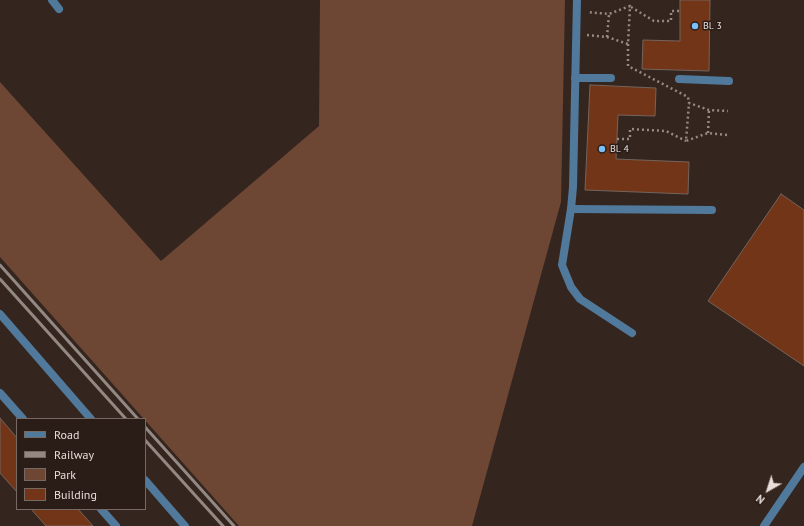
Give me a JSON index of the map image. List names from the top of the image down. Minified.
{"places":["Bl. 3","Bl. 4"],"legend":["Road","Railway","Park","Building"],"north":"bottom left"}
